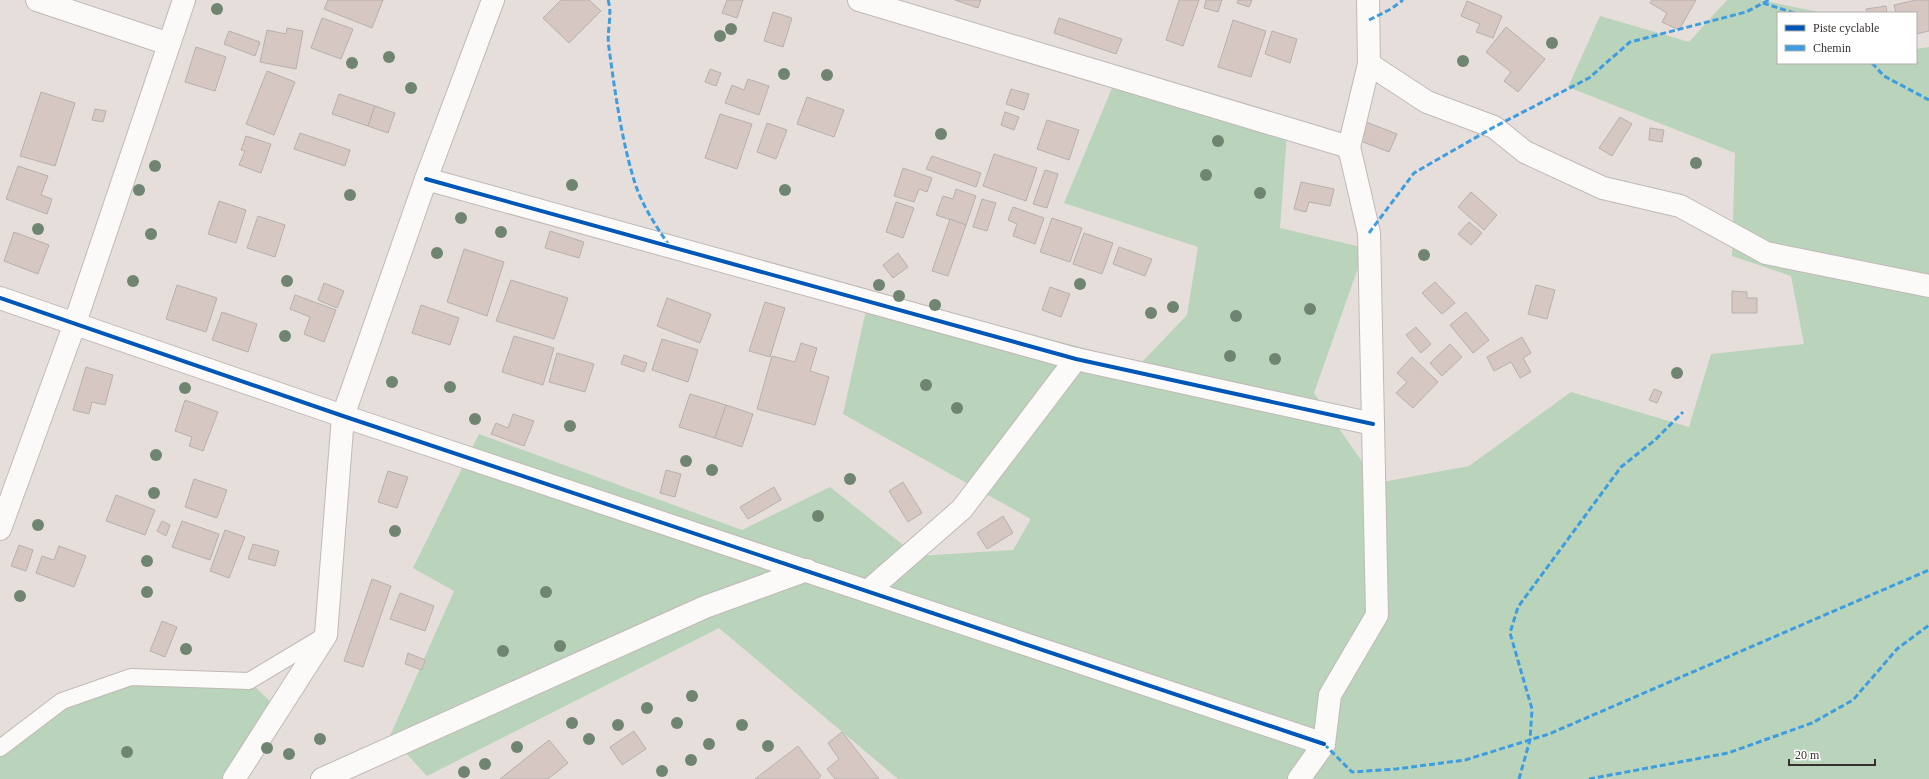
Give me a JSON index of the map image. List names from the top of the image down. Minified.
{"legend":["Piste cyclable","Chemin"],"scale_bar":"20 m"}
